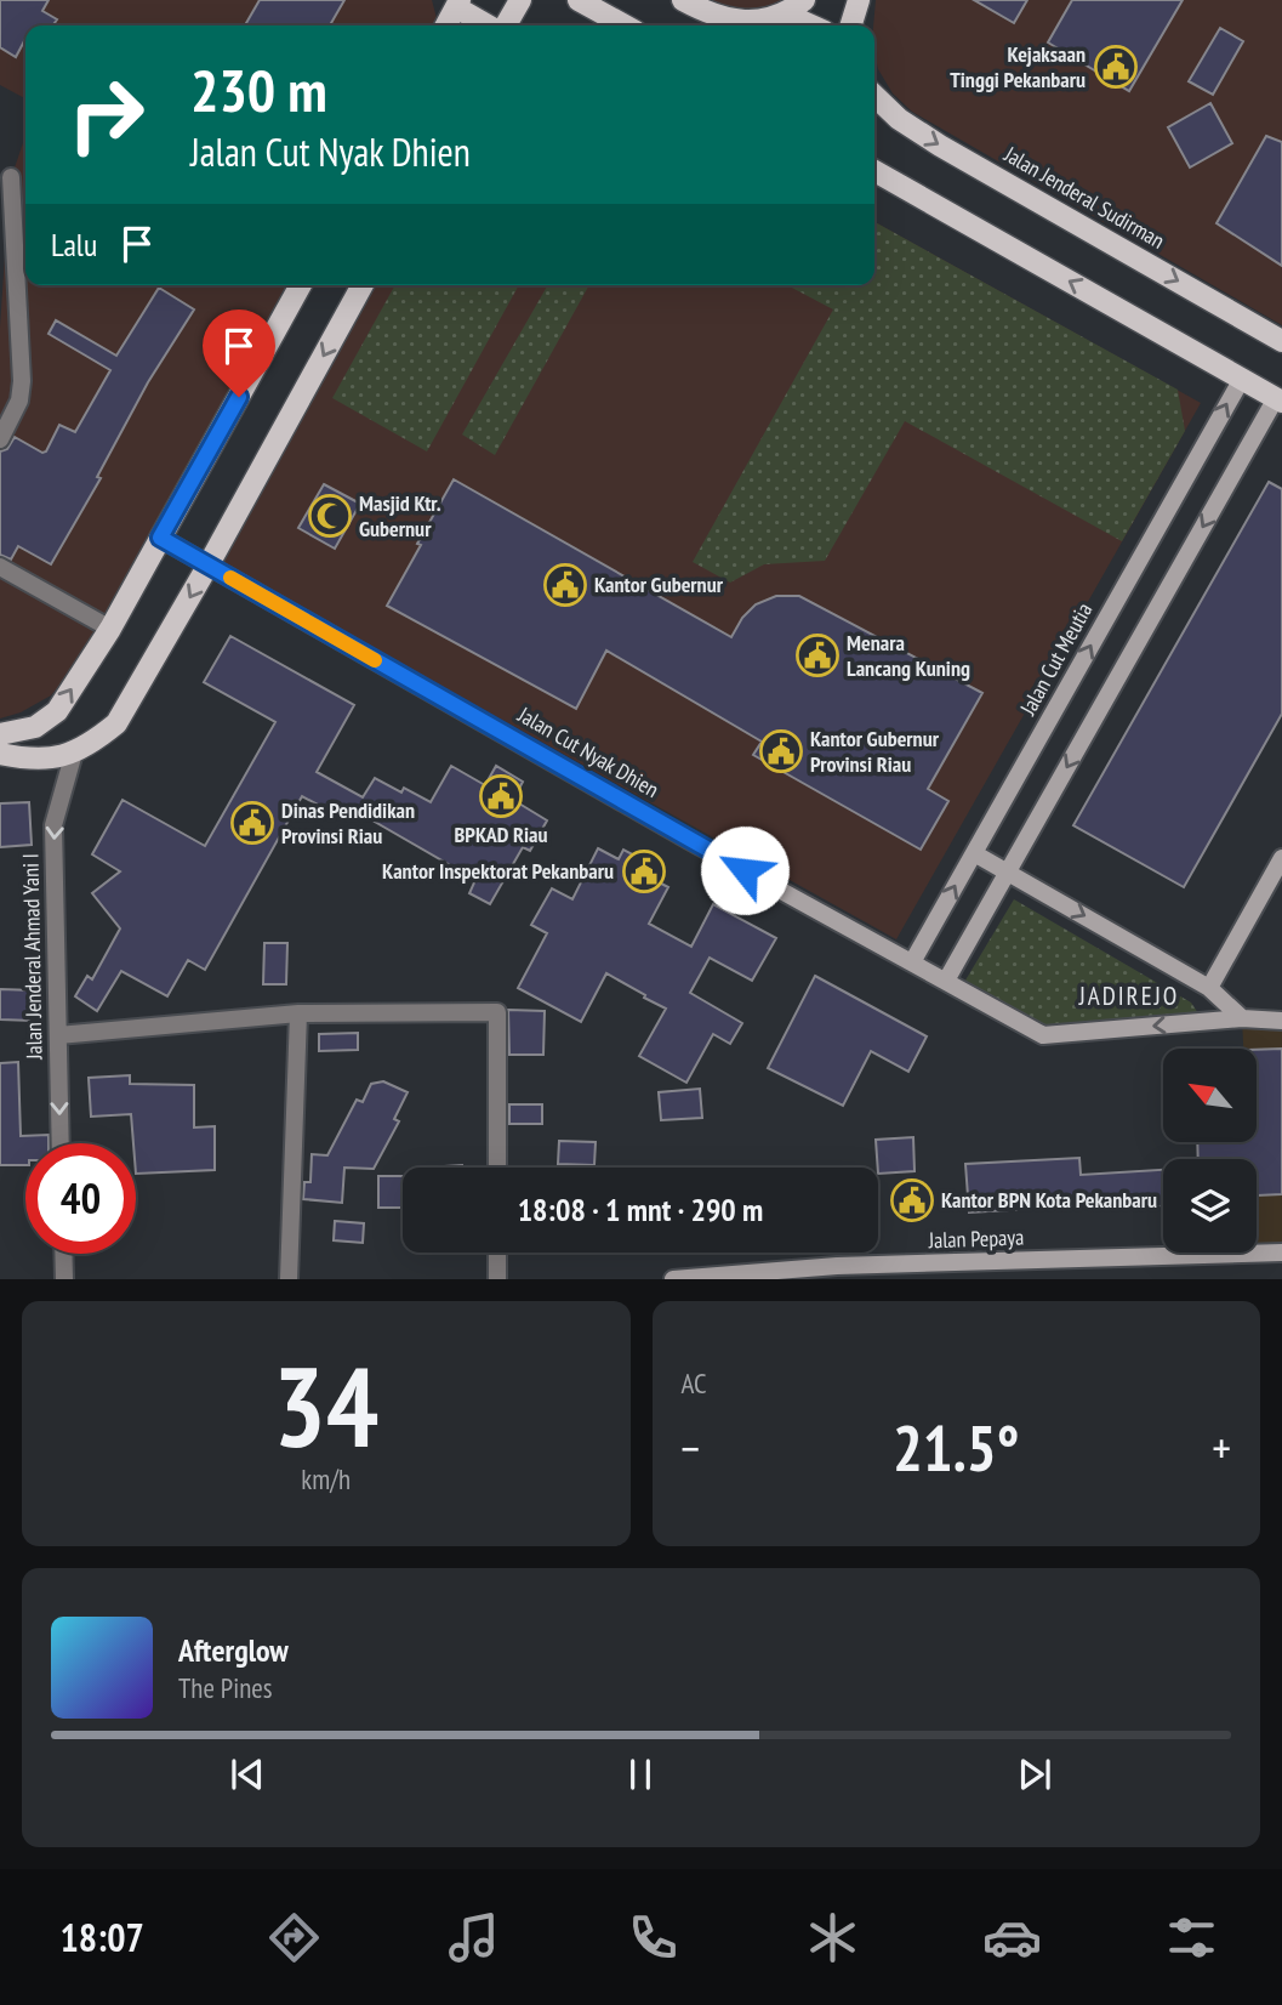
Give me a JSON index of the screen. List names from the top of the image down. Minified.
{"streets":{"main road":["Jalan Jenderal Sudirman"],"street":["Jalan Cut Meutia","Jalan Cut Nyak Dhien","Jalan Jenderal Ahmad Yani I","Jalan Pepaya"]},"crossings":[["Jalan Cut Meutia","Jalan Cut Nyak Dhien"]],"one_way":["Jalan Jenderal Ahmad Yani I"],"districts":["JADIREJO"],"places":{"public building":["Kejaksaan Tinggi Pekanbaru","Kantor Gubernur","Menara Lancang Kuning","Kantor Gubernur Provinsi Riau","BPKAD Riau","Dinas Pendidikan Provinsi Riau","Kantor Inspektorat Pekanbaru","Kantor BPN Kota Pekanbaru"],"mosque":["Masjid Ktr. Gubernur"]},"north":"top left","page":{"turn":["230 m","Jalan Cut Nyak Dhien"],"then":"Lalu","limit":"40","trip":"18:08 · 1 mnt · 290 m","tile":[["34","km/h"],"AC"],"heat":["−","21.5°","+"],"song":["Afterglow","The Pines"],"tabs":"18:07"}}
